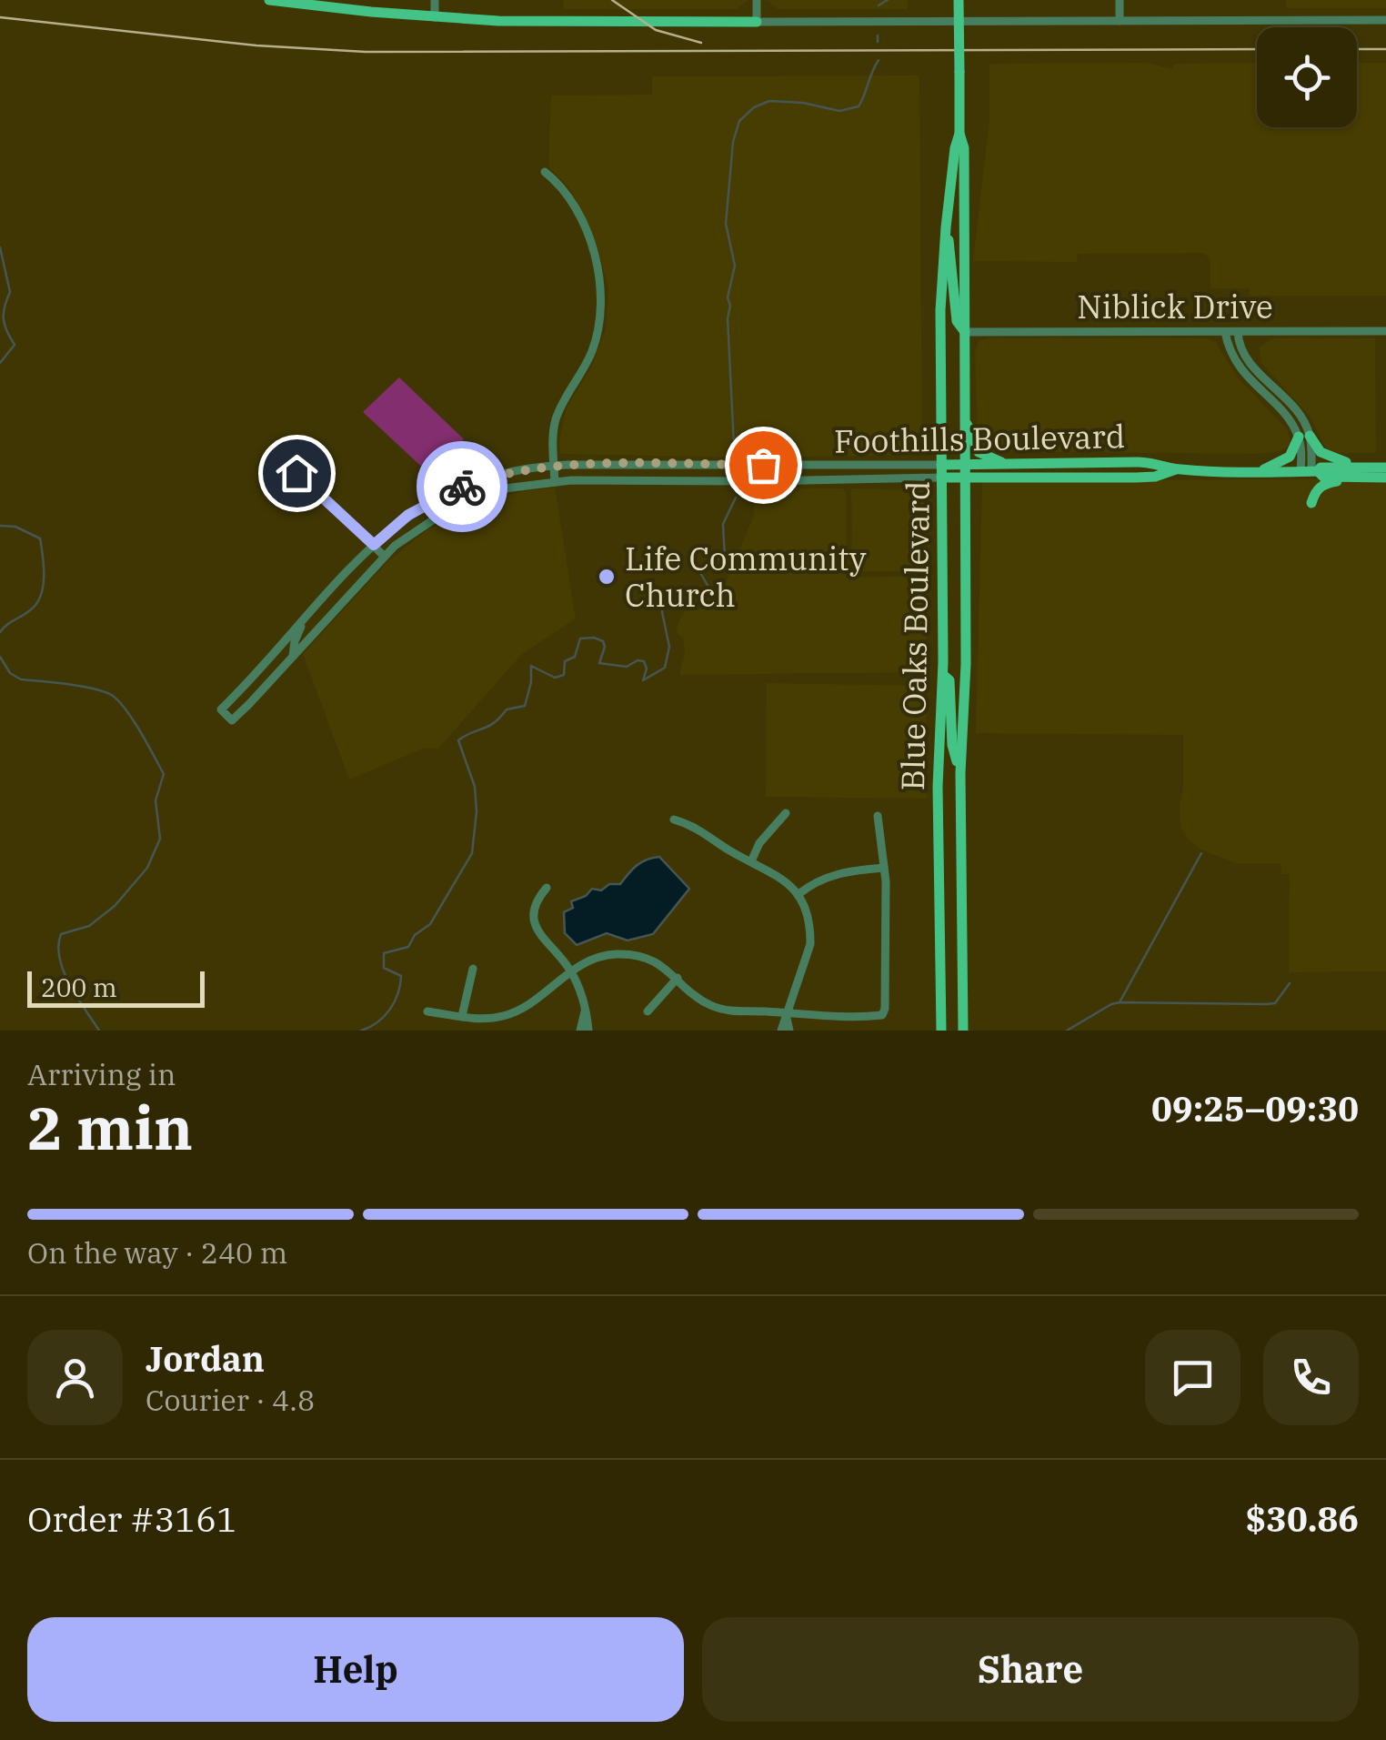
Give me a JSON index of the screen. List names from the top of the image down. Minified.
{"streets":{"main road":["Foothills Boulevard","Blue Oaks Boulevard"],"street":["Niblick Drive"]},"crossings":[["Niblick Drive","Blue Oaks Boulevard"],["Foothills Boulevard","Blue Oaks Boulevard"]],"places":["Life Community Church"],"scale_bar":"200 m","page":{"scale":"200 m","heading":["2 min","Arriving in","09:25–09:30"],"panel":["Jordan","Courier · 4.8","Order #3161","$30.86"],"bar":"On the way · 240 m","buttons":["Help","Share"]}}
